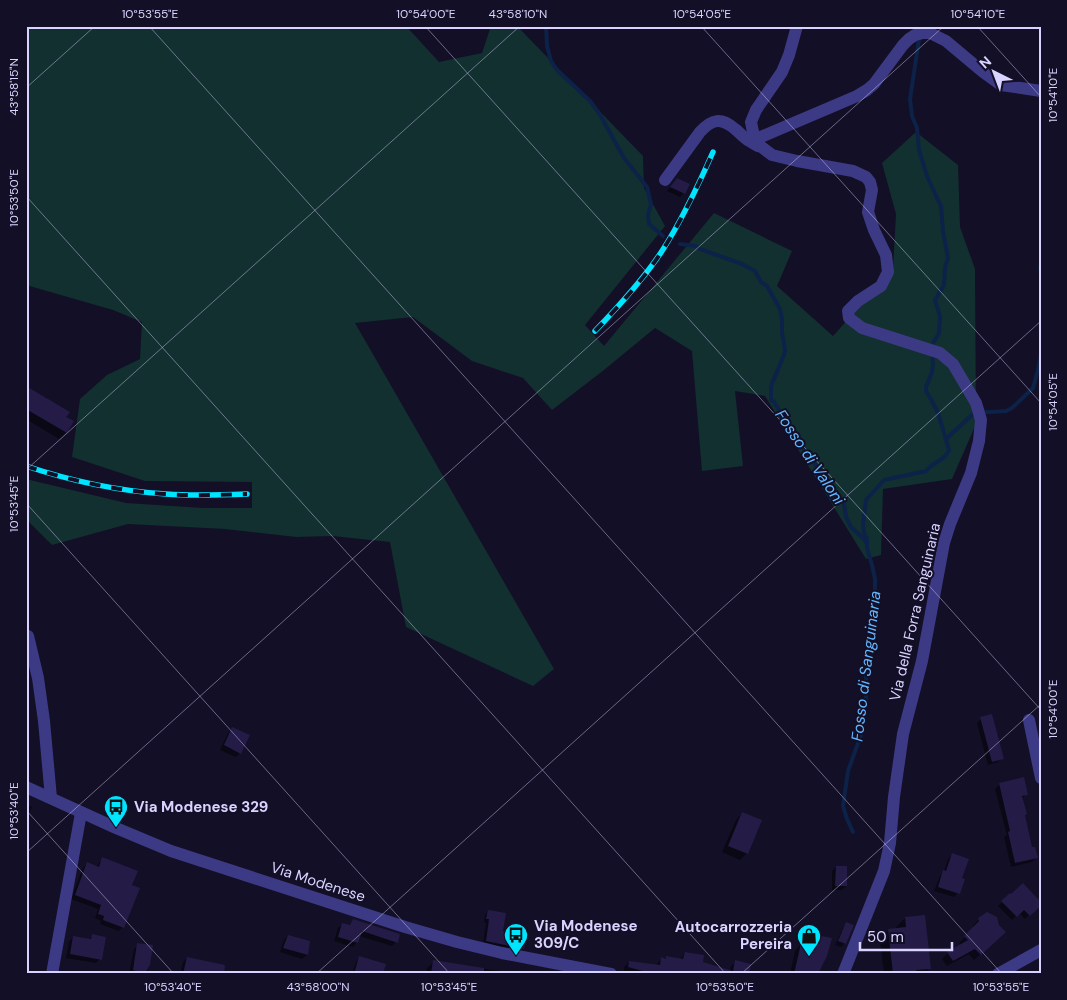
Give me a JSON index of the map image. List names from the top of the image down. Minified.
{"streets":{"street":["Via della Forra Sanguinaria","Via Modenese"]},"water":["Fosso di Valoni","Fosso di Sanguinaria"],"places":{"bus stop":["Via Modenese 329","Via Modenese 309/C"],"shop":["Autocarrozzeria Pereira"]},"scale_bar":"50 m","north":"top left","coordinates":["10°53'55\"E","10°54'00\"E","43°58'10\"N","10°54'05\"E","10°54'10\"E","43°58'15\"N","10°53'50\"E","10°53'45\"E","10°53'40\"E","43°58'00\"N"]}
